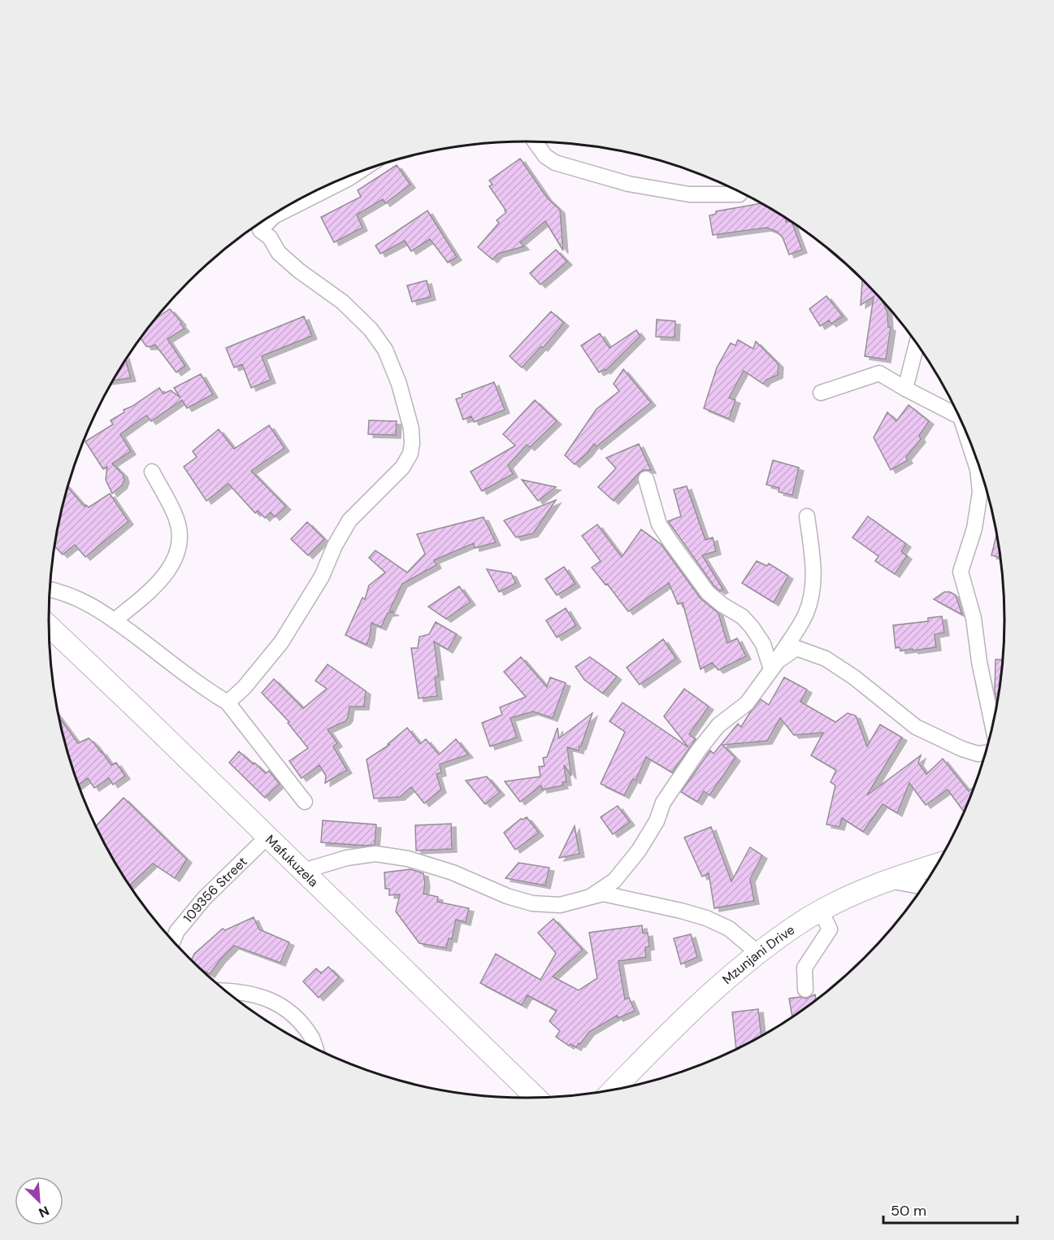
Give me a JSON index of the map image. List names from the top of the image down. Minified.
{"streets":{"main road":["Mafukuzela","Mzunjani Drive"],"street":["109356 Street"]},"crossings":[["Mafukuzela","109356 Street"]],"scale_bar":"50 m","north":"bottom right"}
